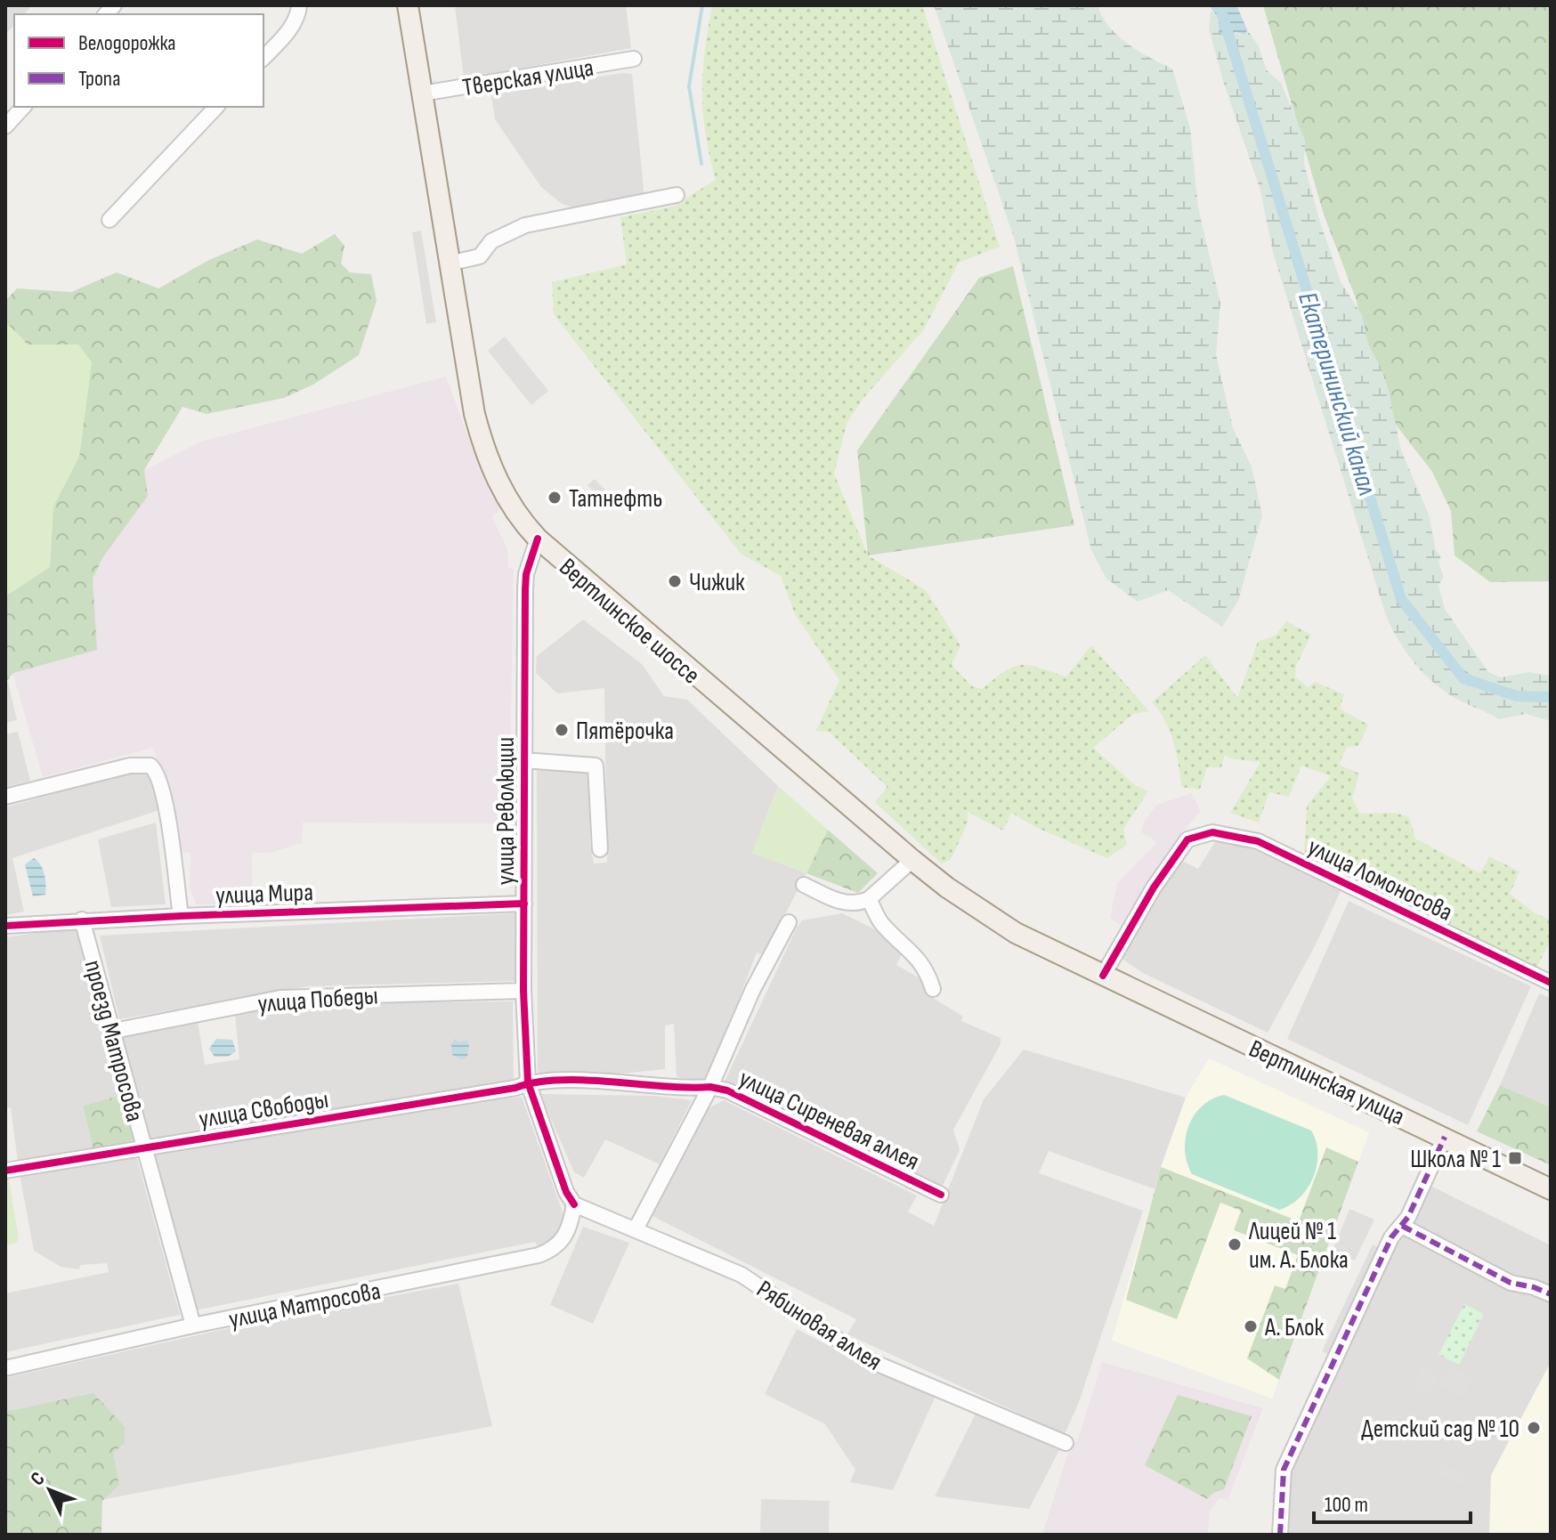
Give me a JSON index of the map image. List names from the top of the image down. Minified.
{"streets":{"main road":["Вертлинское шоссе","Вертлинская улица"],"street":["Тверская улица","улица Революции","улица Ломоносова","улица Мира","улица Победы","проезд Матросова","улица Свободы","улица Сиреневая аллея","улица Матросова","Рябиновая аллея"]},"crossings":[["Тверская улица","Вертлинское шоссе"],["Вертлинское шоссе","улица Революции"],["Вертлинское шоссе","улица Ломоносова"],["Вертлинское шоссе","Вертлинская улица"],["улица Революции","улица Мира"],["улица Революции","улица Победы"],["улица Революции","улица Свободы"],["улица Революции","улица Сиреневая аллея"],["улица Революции","улица Матросова"],["улица Революции","Рябиновая аллея"],["улица Ломоносова","Вертлинская улица"],["улица Мира","проезд Матросова"],["улица Победы","проезд Матросова"],["проезд Матросова","улица Свободы"],["проезд Матросова","улица Матросова"],["улица Свободы","улица Сиреневая аллея"],["улица Матросова","Рябиновая аллея"]],"water":["Екатерининский канал"],"places":{"other":["Татнефть","Чижик","Пятёрочка","Лицей № 1 им. А. Блока","А. Блок","Детский сад № 10"],"transit":["Школа № 1"]},"legend":["Велодорожка","Тропа"],"scale_bar":"100 m","north":"top left"}
